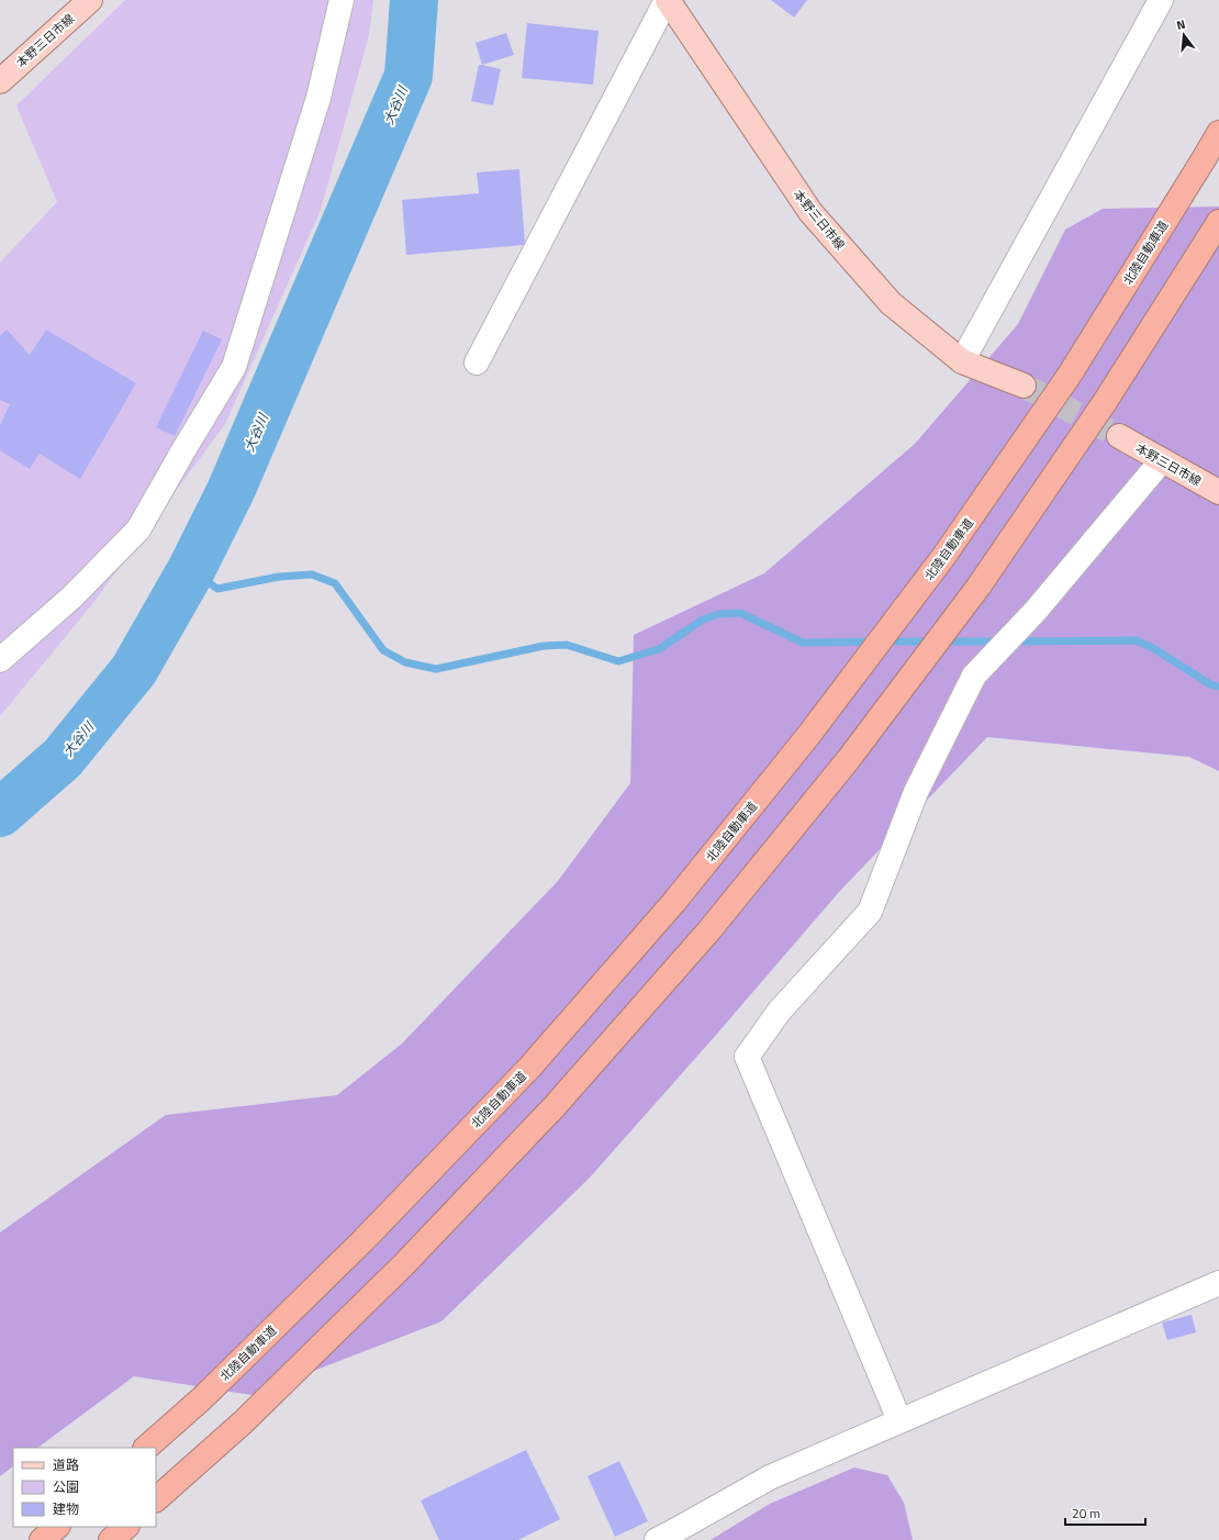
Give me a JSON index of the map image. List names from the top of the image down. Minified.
{"streets":{"highway":["北陸自動車道"],"main road":["本野三日市線"]},"water":["大谷川"],"legend":["道路","公園","建物"],"scale_bar":"20 m","north":"top"}
